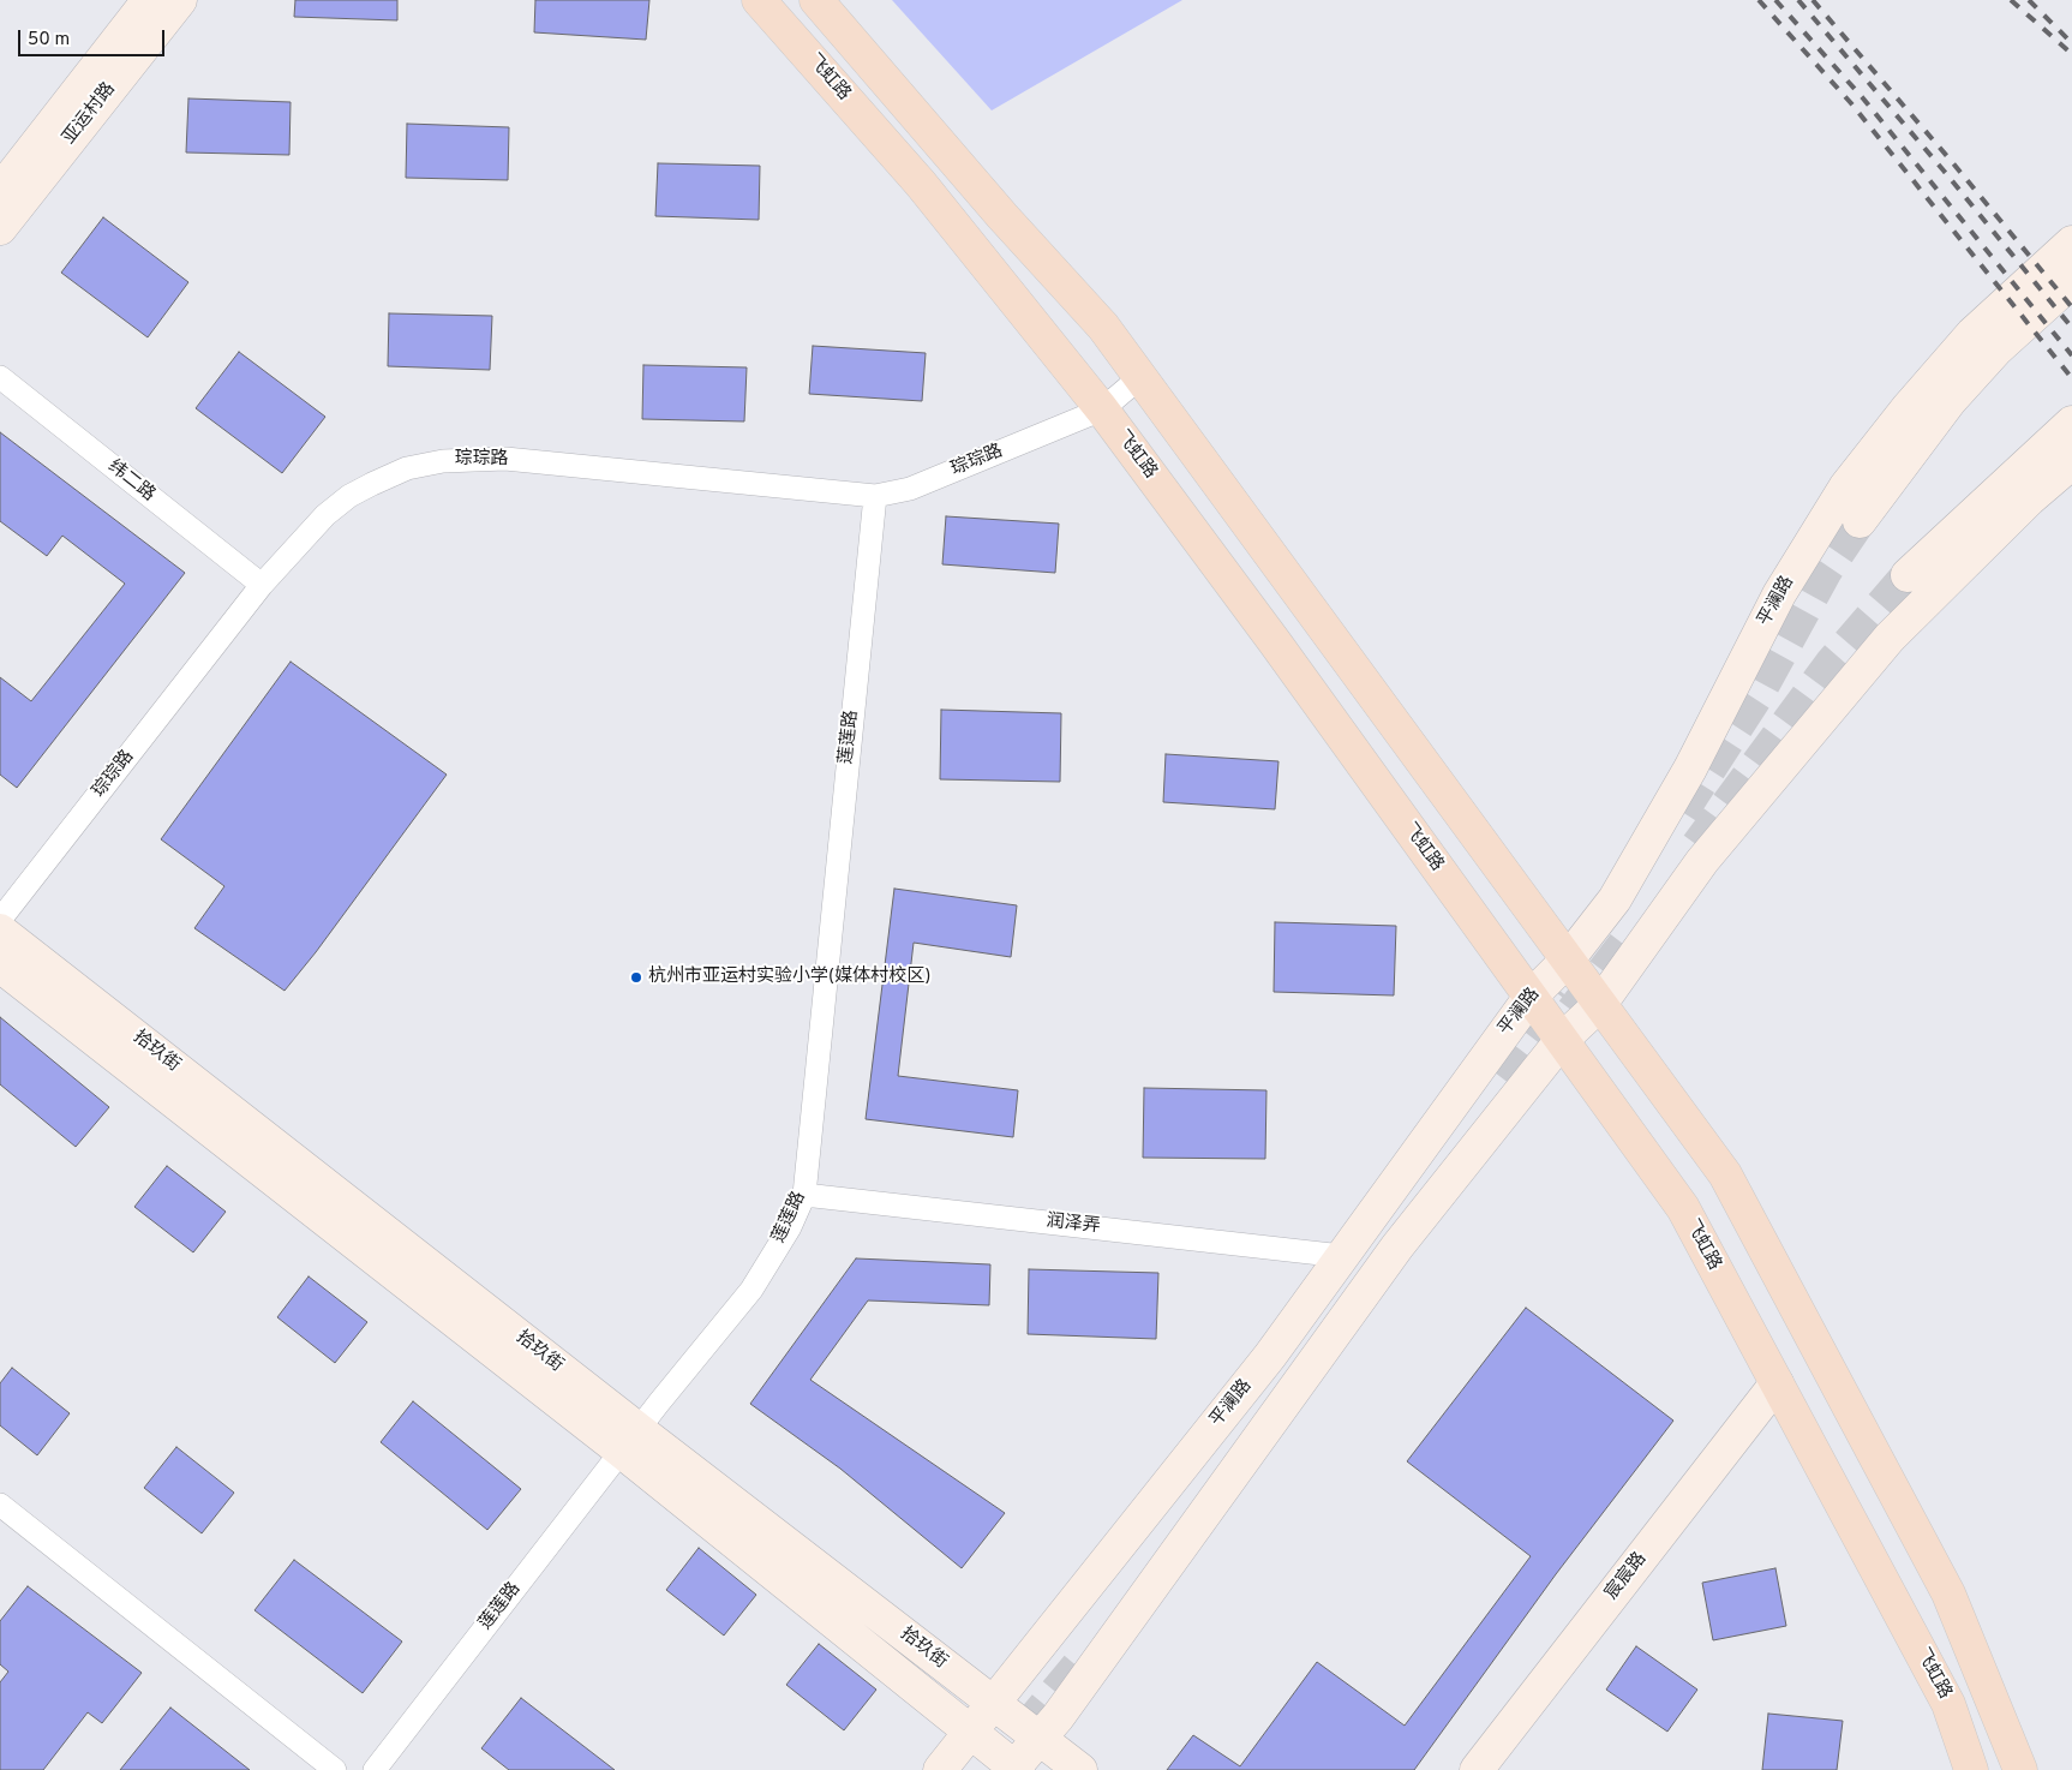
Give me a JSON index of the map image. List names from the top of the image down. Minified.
{"streets":{"main road":["飞虹路","亚运村路","平澜路","拾玖街","宸宸路"],"street":["琮琮路","纬二路","莲莲路","润泽弄"]},"crossings":[["飞虹路","琮琮路"],["飞虹路","平澜路"],["飞虹路","宸宸路"],["琮琮路","纬二路"],["琮琮路","莲莲路"],["平澜路","拾玖街"],["平澜路","润泽弄"],["莲莲路","拾玖街"],["莲莲路","润泽弄"]],"places":["杭州市亚运村实验小学(媒体村校区)"],"scale_bar":"50 m"}
